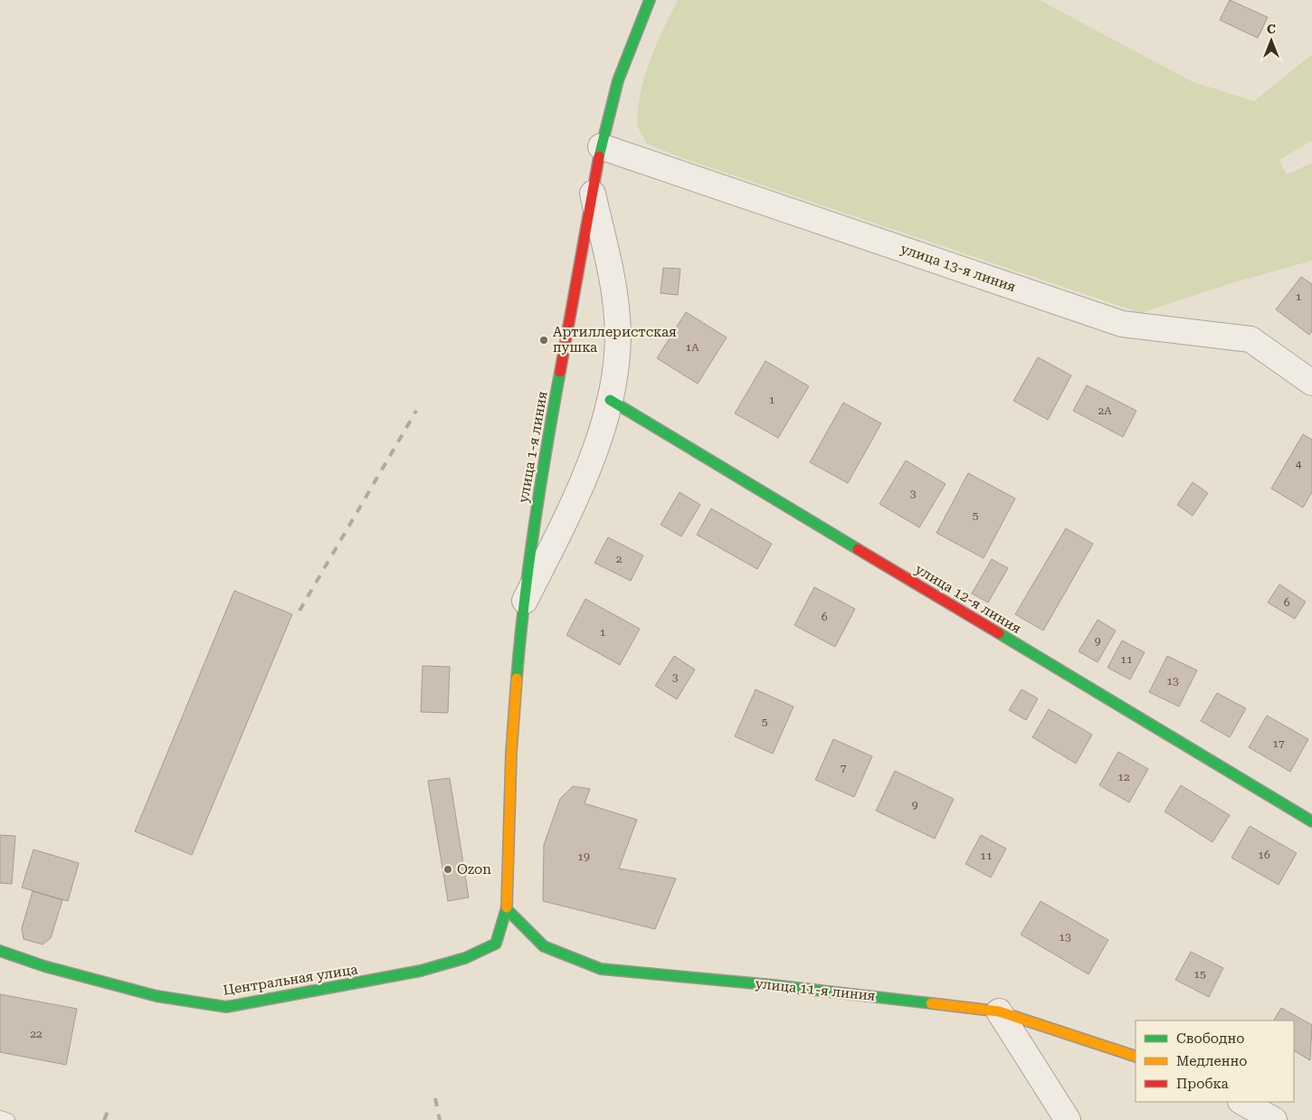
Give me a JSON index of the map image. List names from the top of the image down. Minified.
{"streets":{"street":["улица 13-я линия","улица 1-я линия","улица 12-я линия","Центральная улица","улица 11-я линия"]},"crossings":[["улица 13-я линия","улица 1-я линия"],["улица 1-я линия","Центральная улица"],["улица 1-я линия","улица 11-я линия"],["Центральная улица","улица 11-я линия"]],"places":["Артиллеристская пушка","Ozon"],"house_numbers":["1","1А","1","2А","4","3","5","2","6","6","1","9","11","3","13","5","17","7","12","9","16","11","19","13","15","22"],"legend":["Свободно","Медленно","Пробка"],"north":"top"}
